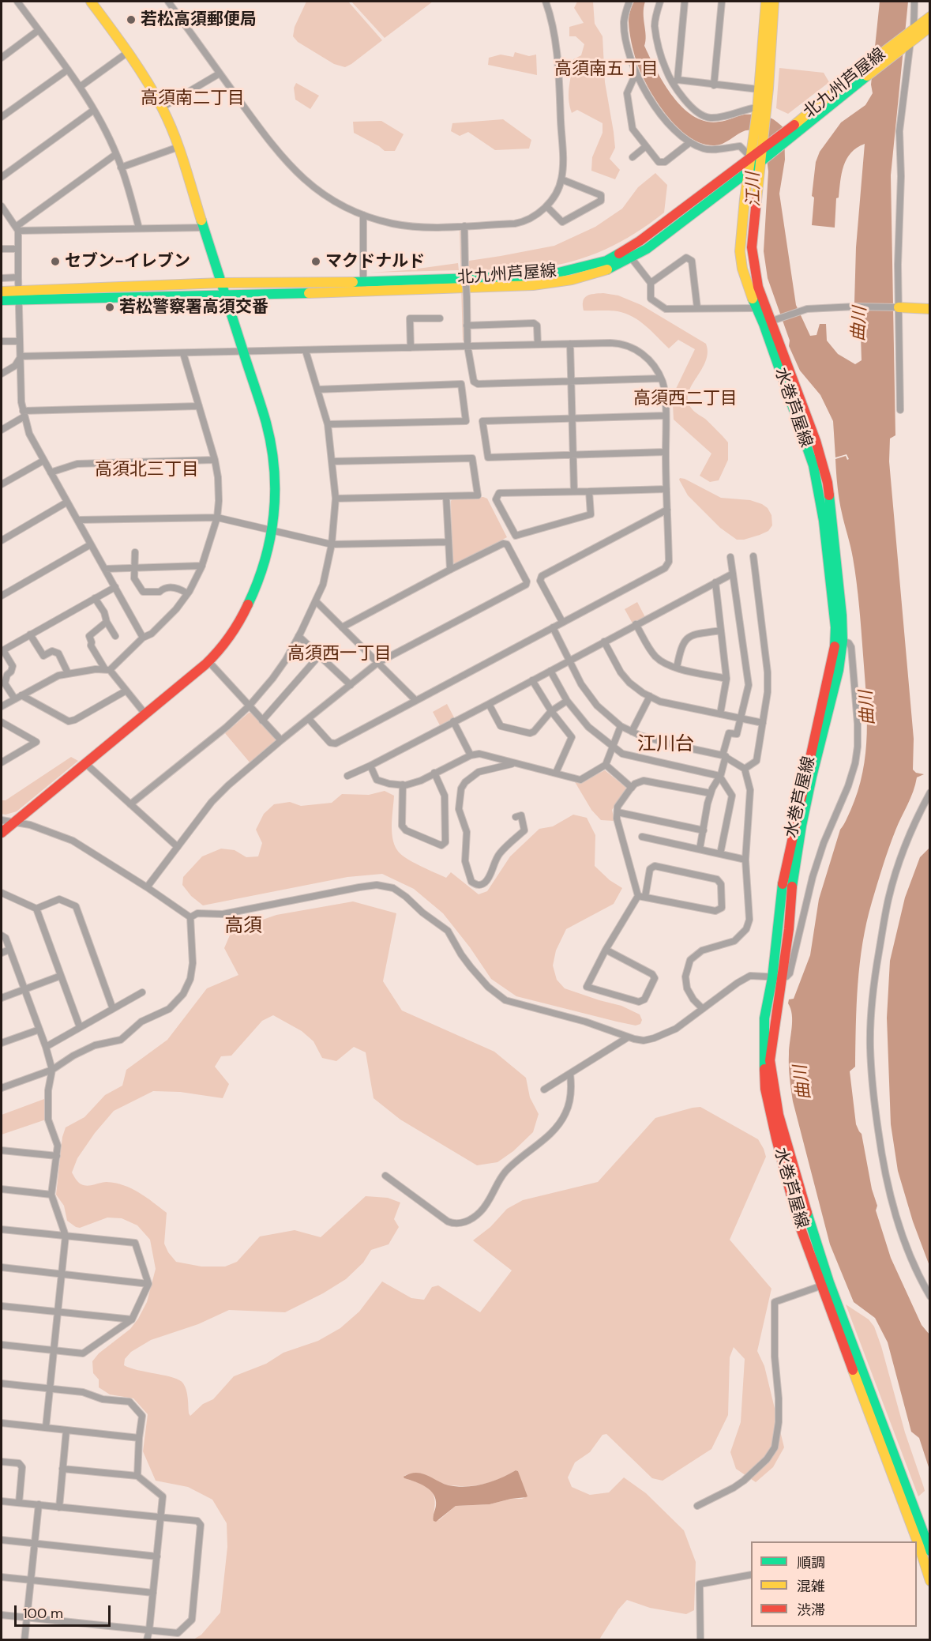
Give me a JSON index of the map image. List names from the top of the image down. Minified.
{"streets":{"main road":["北九州芦屋線","水巻芦屋線"]},"crossings":[["北九州芦屋線","水巻芦屋線"]],"districts":["高須南五丁目","高須南二丁目","高須西二丁目","高須北三丁目","高須西一丁目","江川台","高須"],"water":["江川","曲川"],"places":["若松高須郵便局","セブン-イレブン","マクドナルド","若松警察署高須交番"],"legend":["順調","混雑","渋滞"],"scale_bar":"100 m"}
